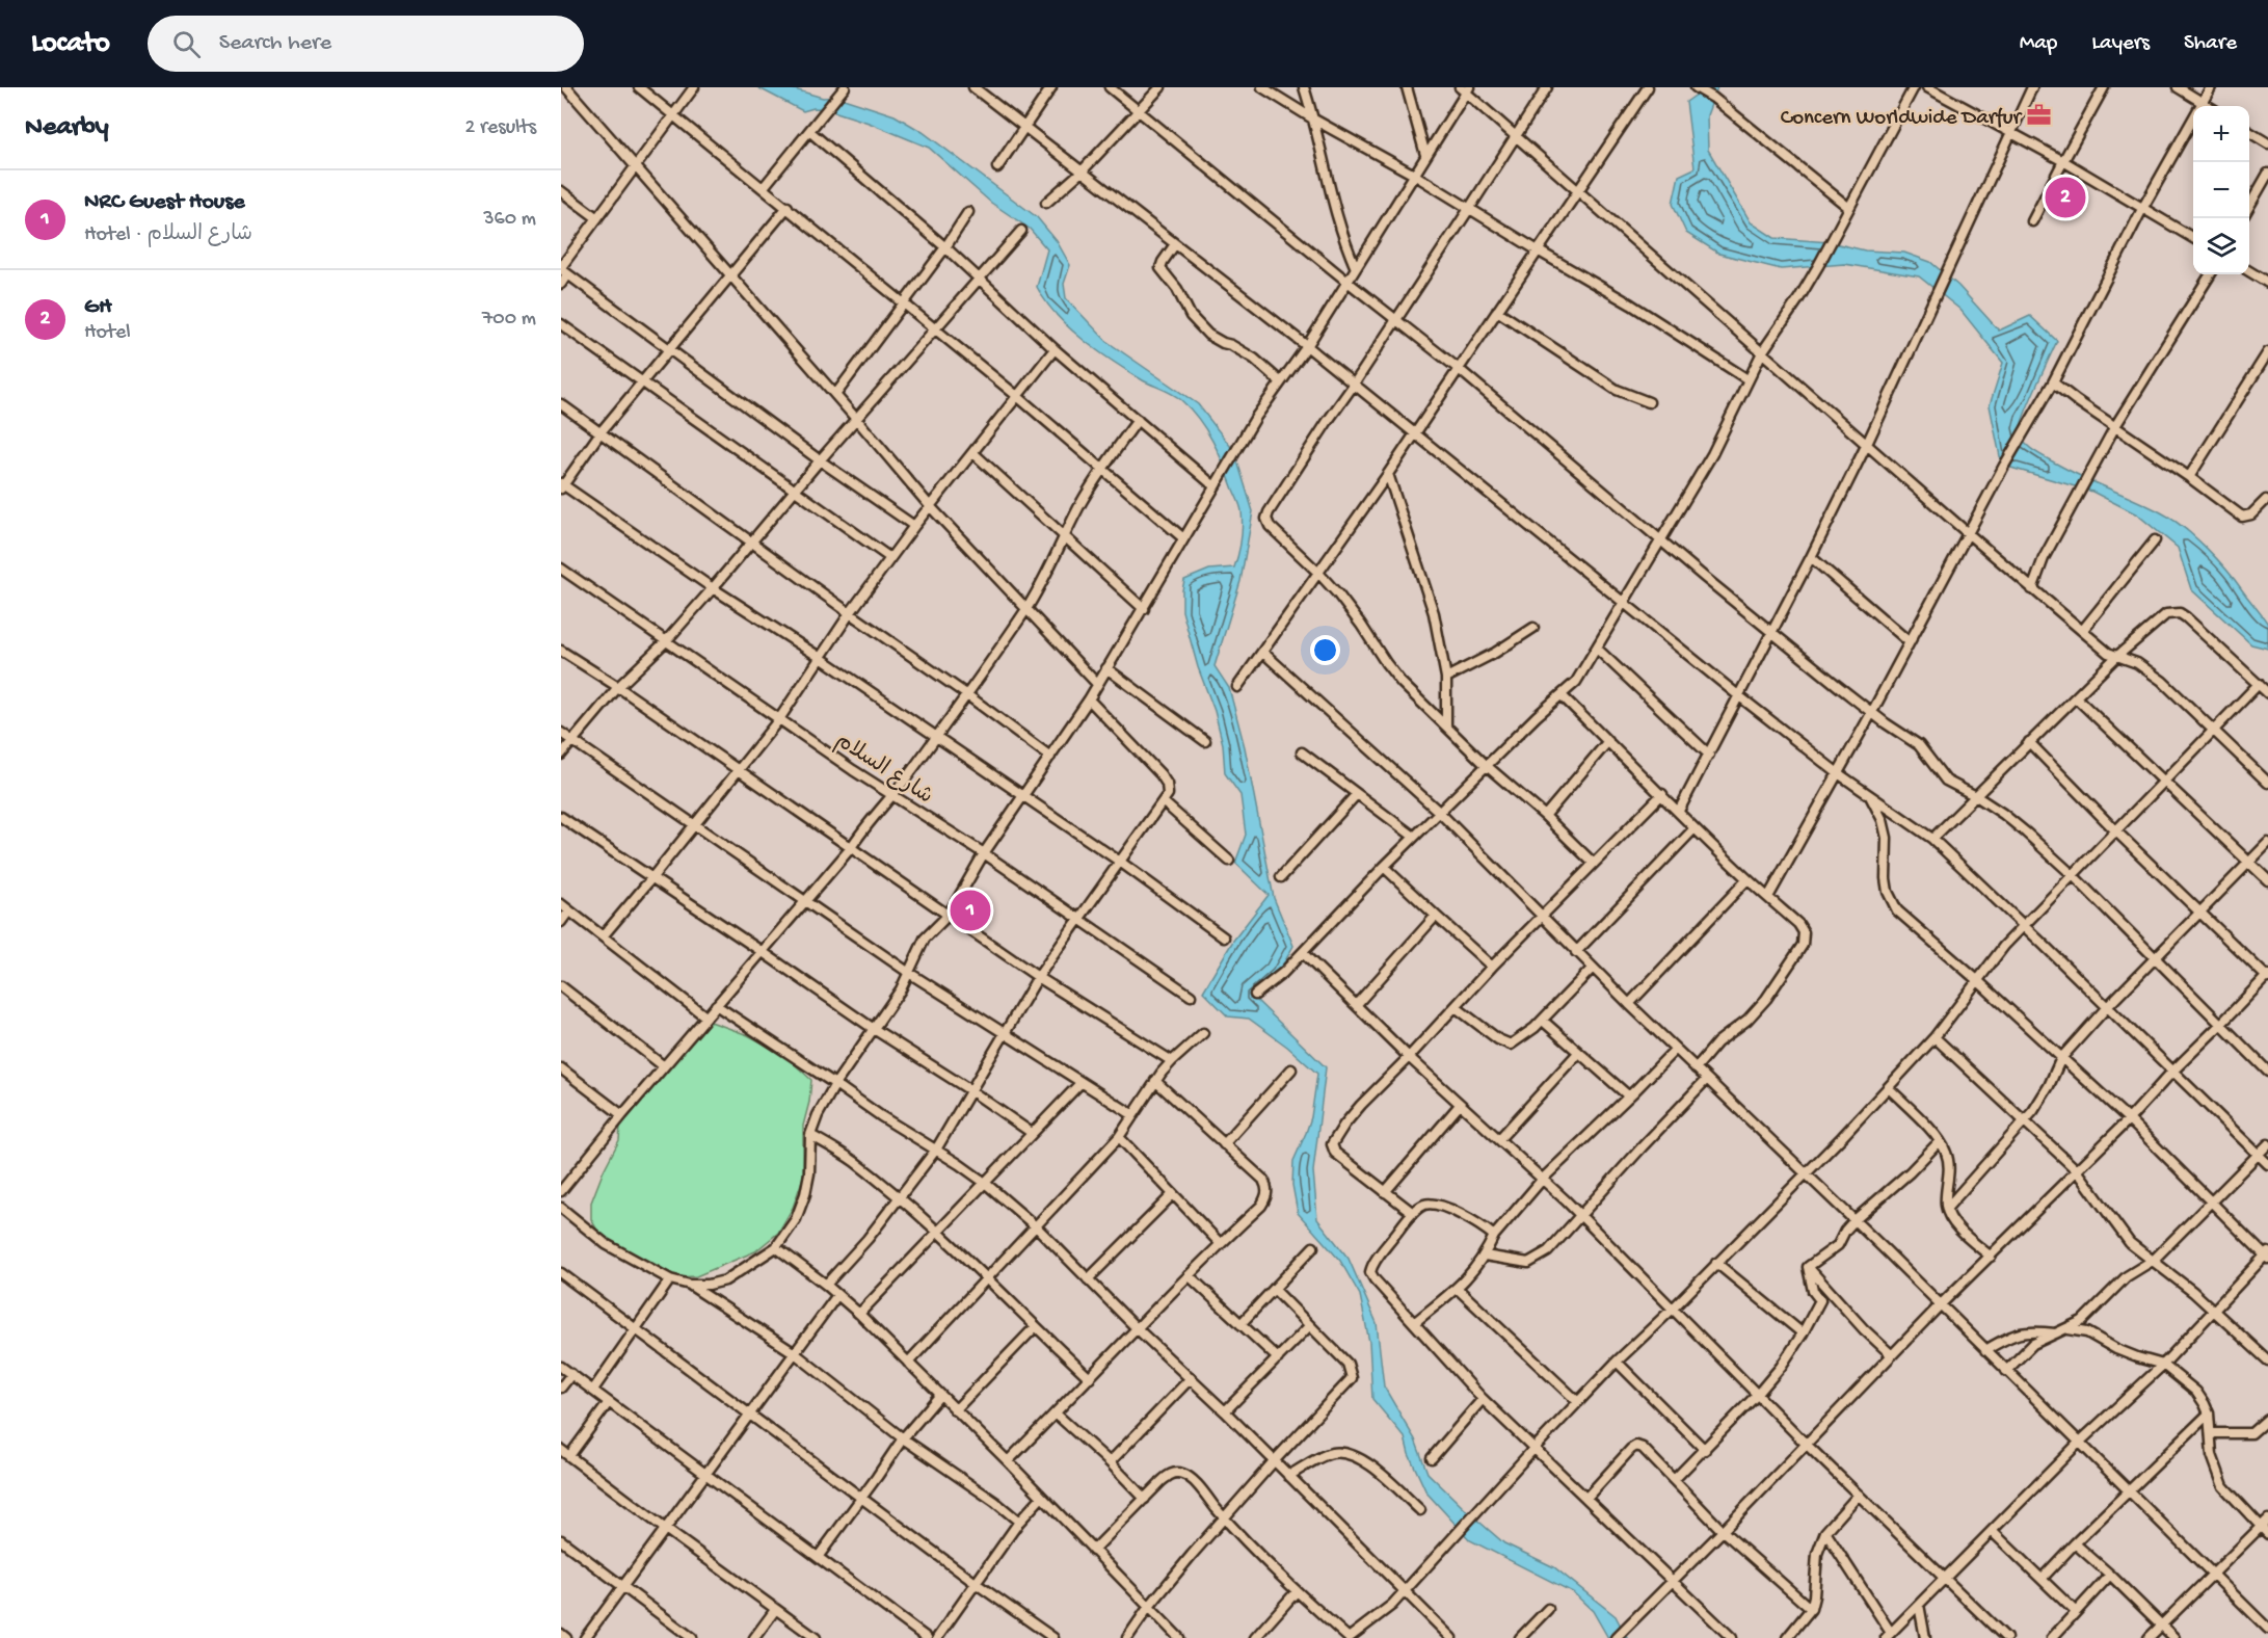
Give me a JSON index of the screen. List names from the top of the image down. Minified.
{"streets":{"street":["شارع السلام"]},"places":{"office":["Concern Worldwide Darfur"]},"page":{"header":"Locato","search":"Search here","nav":["Map","Layers","Share"],"heading":["Nearby","2 results"],"map_buttons":["+","−"],"list":[{"mark":"1","name":"NRC Guest House","note":"Hotel · شارع السلام","value":"360 m"},{"mark":"2","name":"GH","note":"Hotel","value":"700 m"}],"pins":["2","1"]}}
